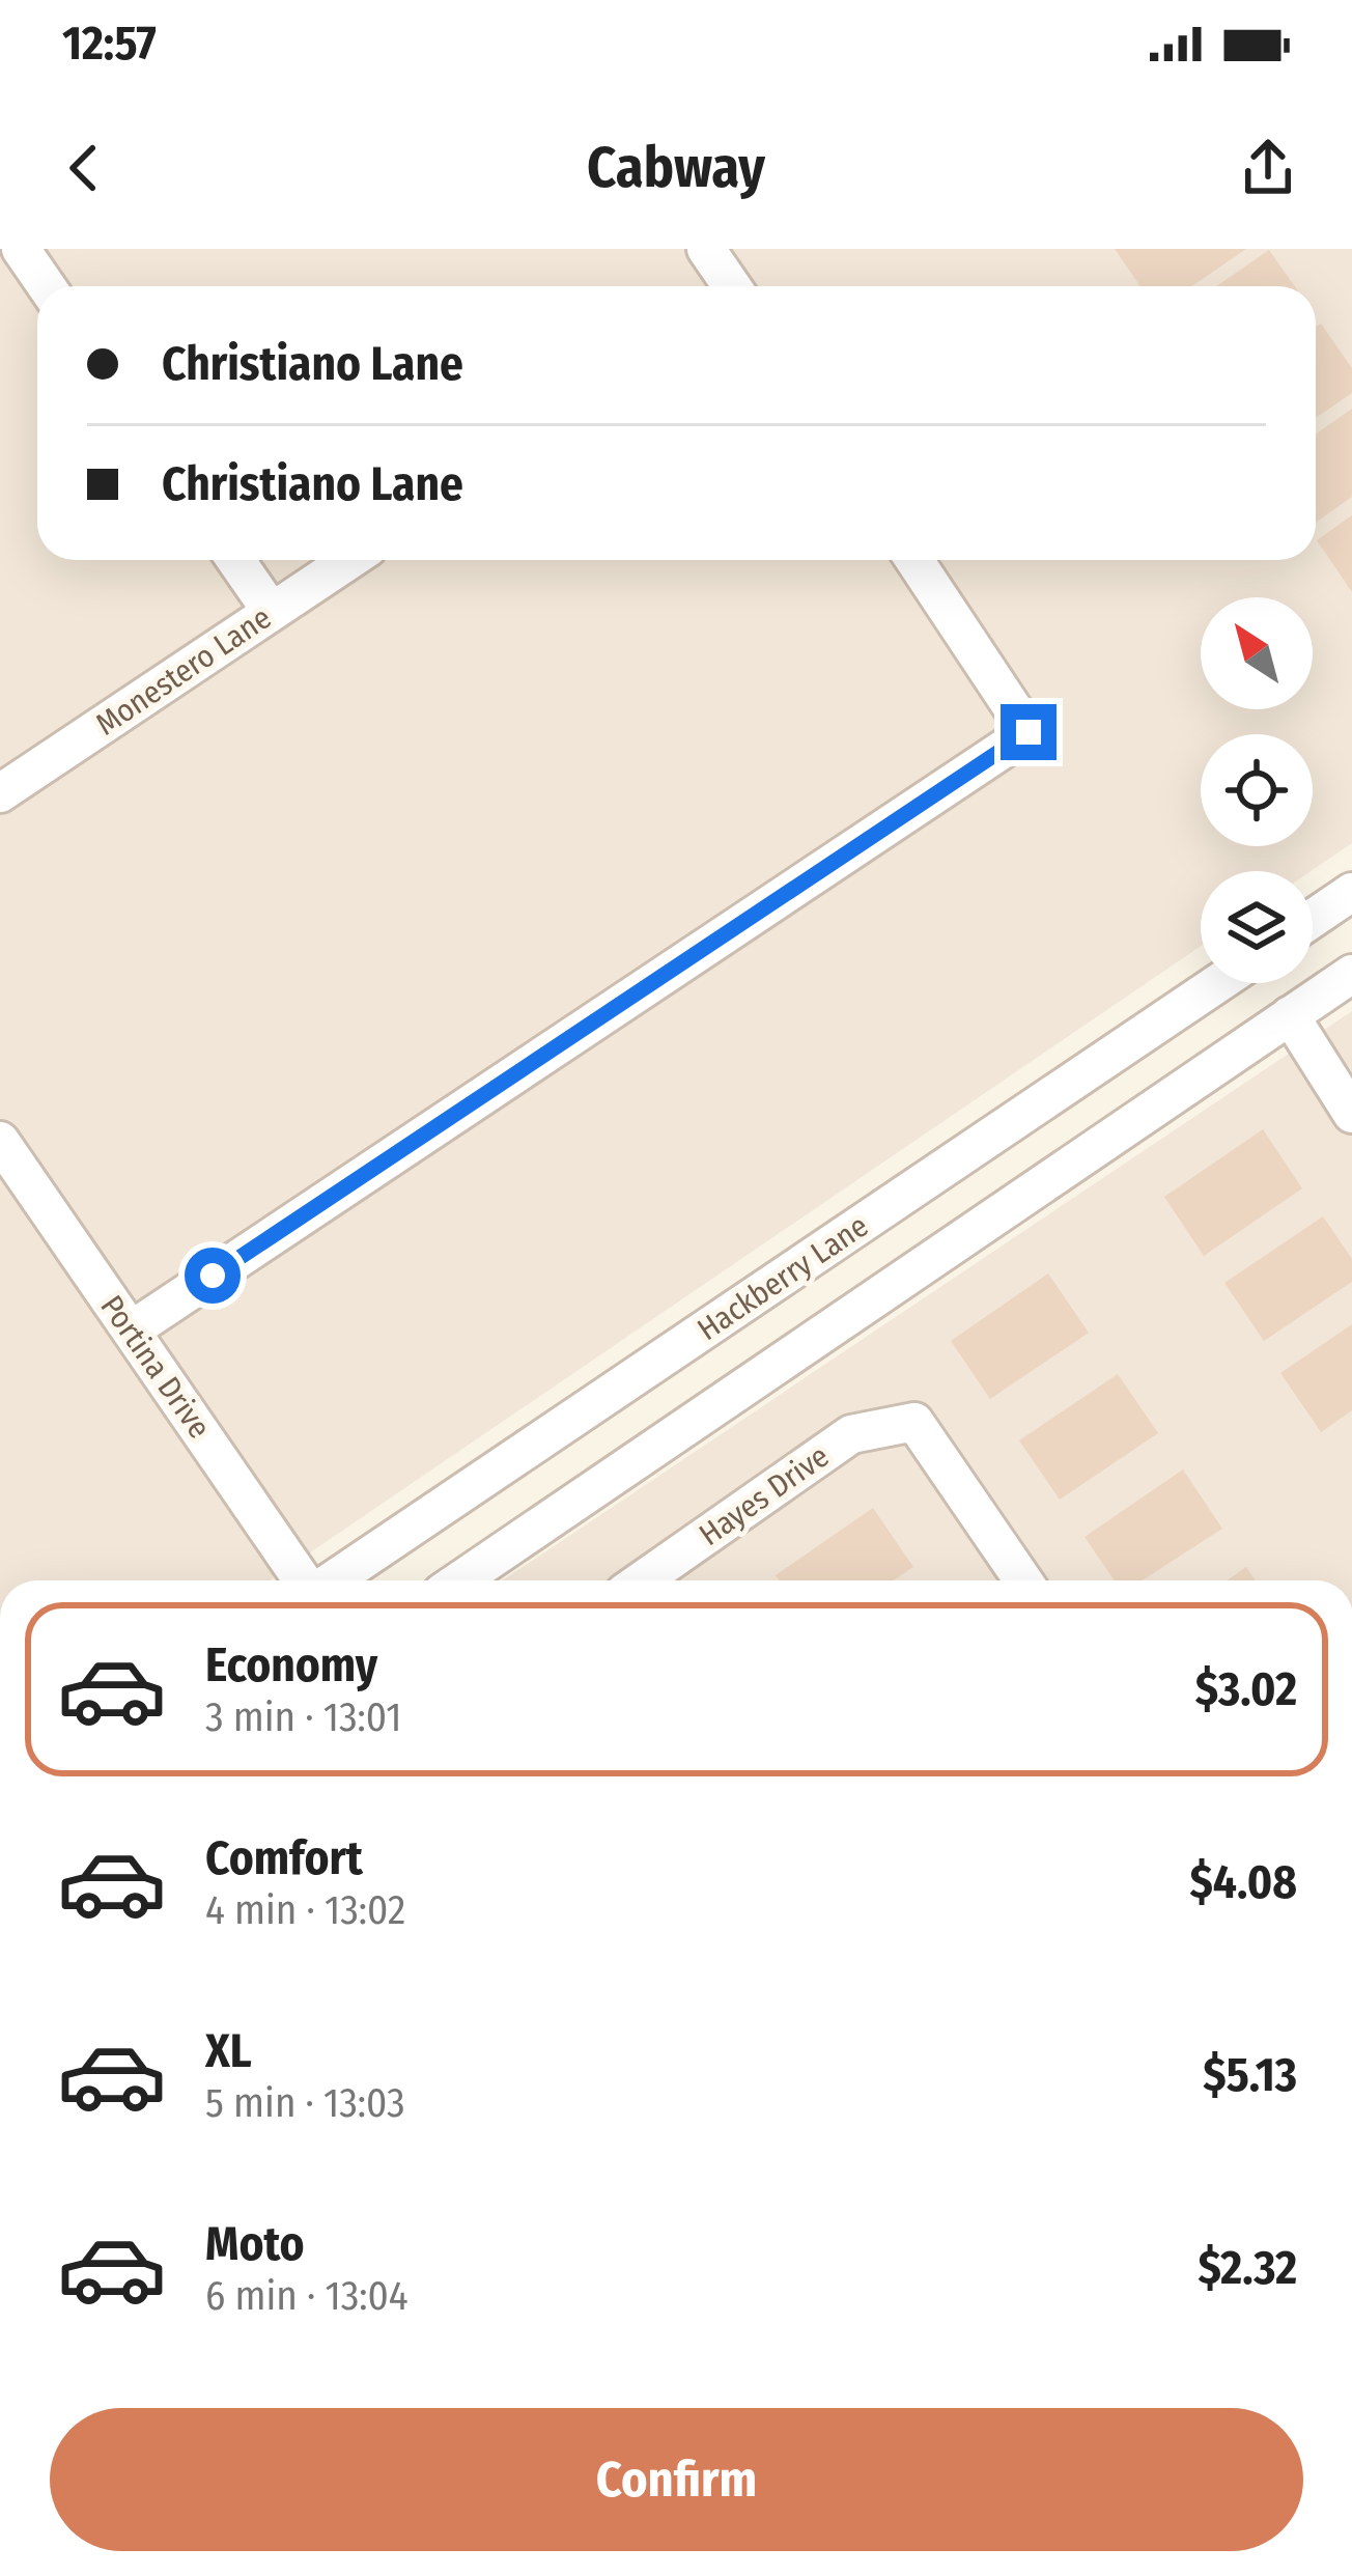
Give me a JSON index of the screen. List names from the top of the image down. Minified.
{"streets":{"street":["Monestero Lane","Hackberry Lane","Portina Drive","Hayes Drive"]},"north":"top left","page":{"status":"12:57","header":"Cabway","banner":["Christiano Lane","Christiano Lane"],"list":[{"name":"Economy","note":"3 min · 13:01","value":"$3.02"},{"name":"Comfort","note":"4 min · 13:02","value":"$4.08"},{"name":"XL","note":"5 min · 13:03","value":"$5.13"},{"name":"Moto","note":"6 min · 13:04","value":"$2.32"}],"buttons":"Confirm"}}
